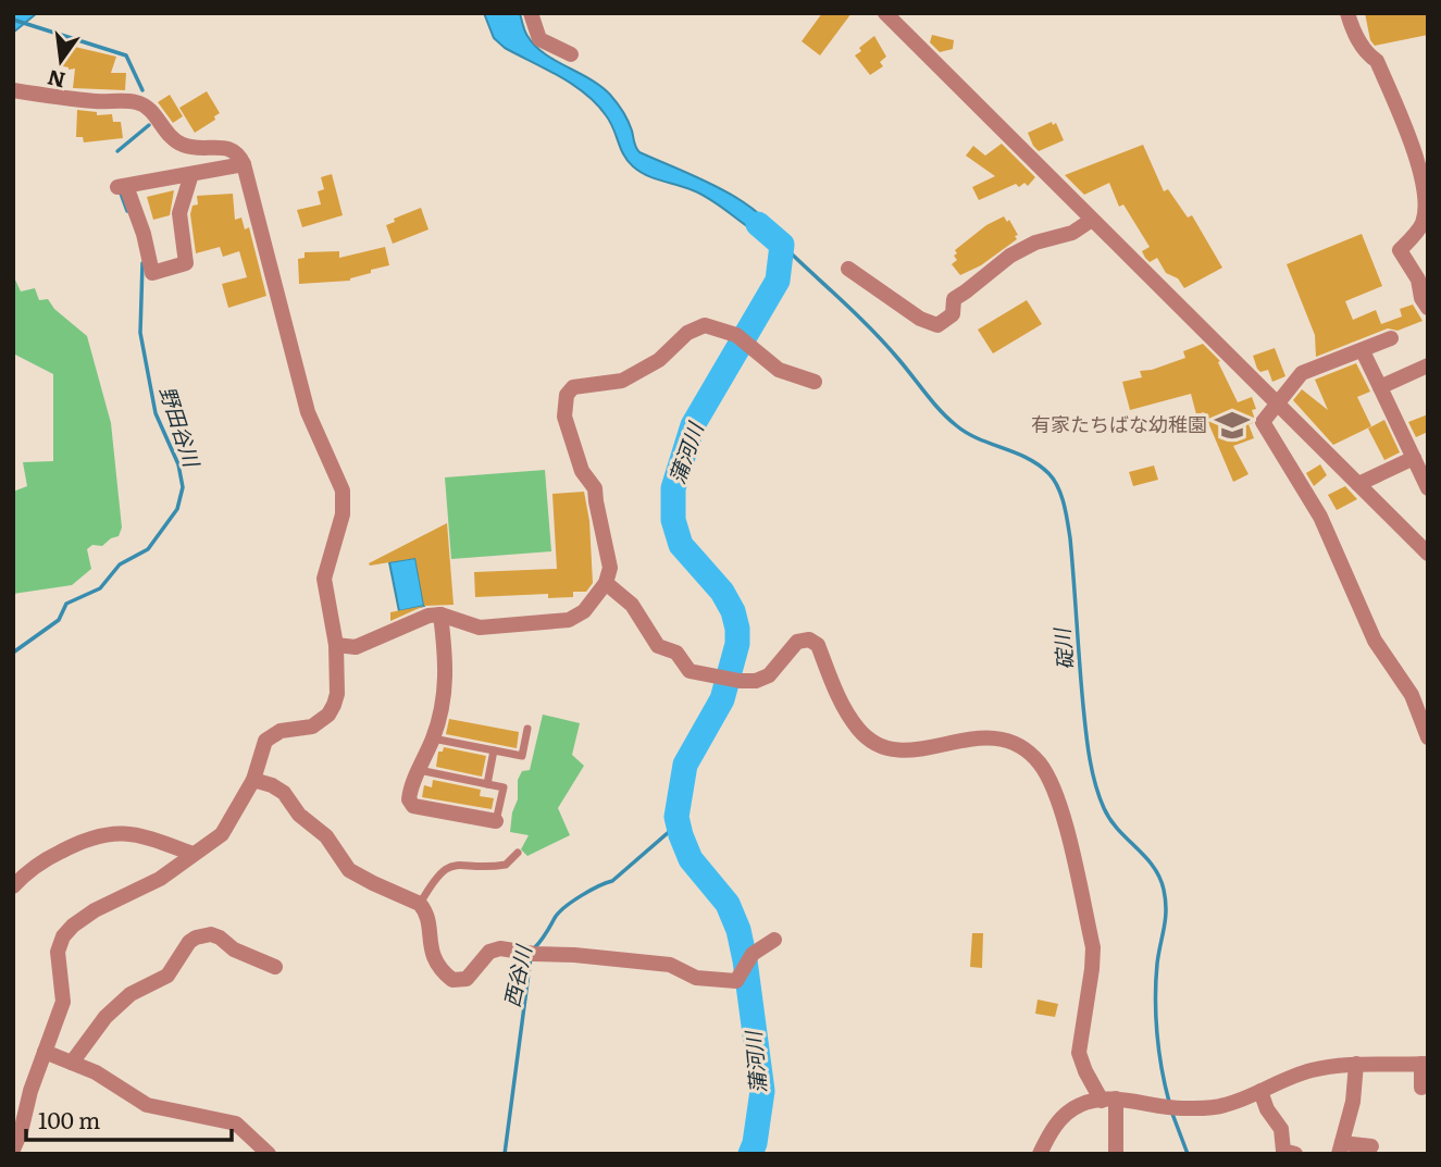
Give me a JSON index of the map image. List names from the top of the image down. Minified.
{"water":["野田谷川","蒲河川","碇川","西谷川"],"places":{"school or university":["有家たちばな幼稚園"]},"scale_bar":"100 m","north":"bottom"}
